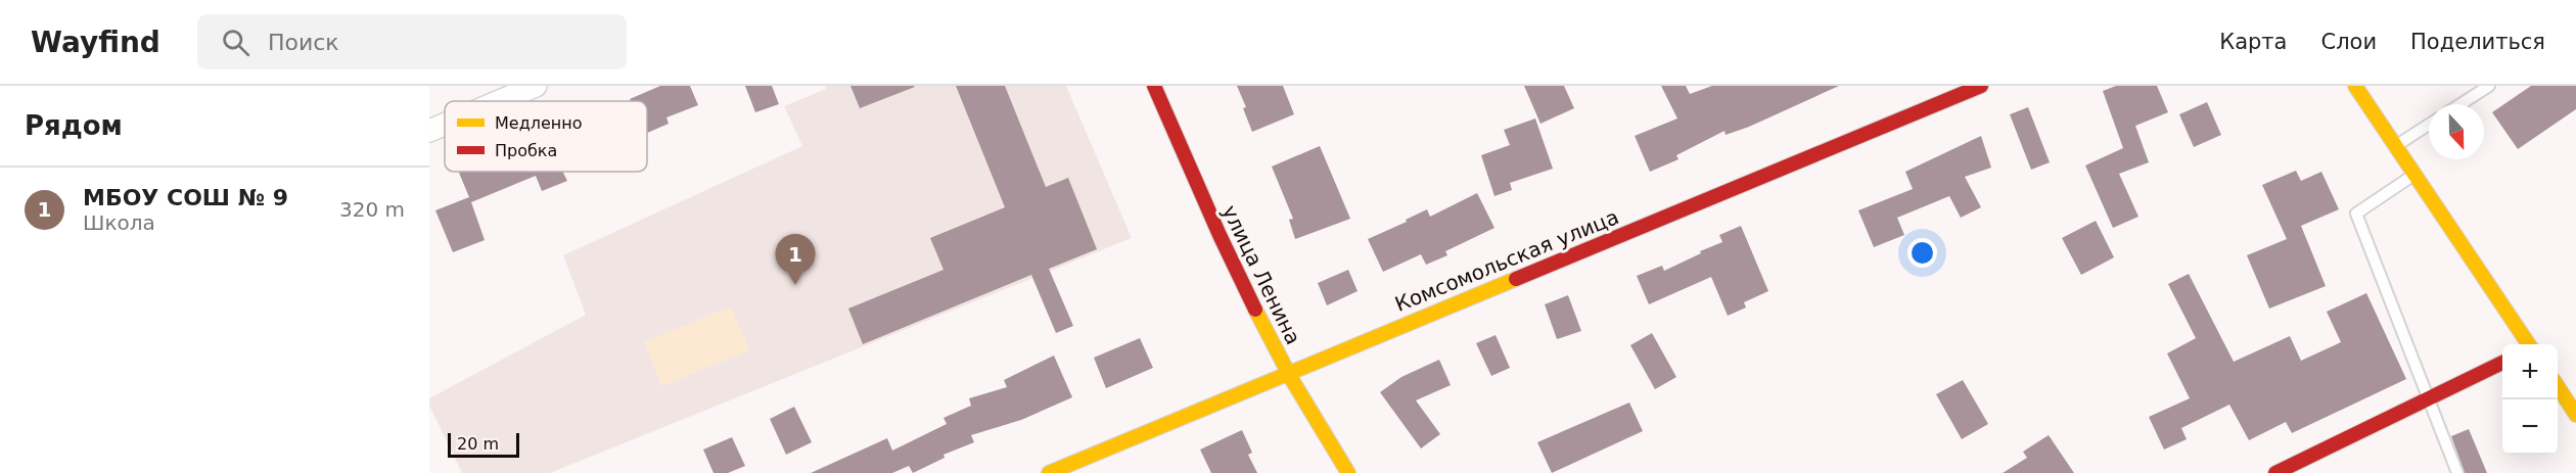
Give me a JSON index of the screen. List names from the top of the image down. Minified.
{"streets":{"street":["Комсомольская улица","улица Ленина"]},"crossings":[["Комсомольская улица","улица Ленина"]],"legend":["Медленно","Пробка"],"scale_bar":"20 m","north":"bottom","page":{"header":"Wayfind","search":"Поиск","nav":["Карта","Слои","Поделиться"],"heading":"Рядом","list":[{"mark":"1","name":"МБОУ СОШ № 9","note":"Школа","value":"320 m"}],"pins":"1","map_buttons":["+","−"],"scale":"20 m"}}
